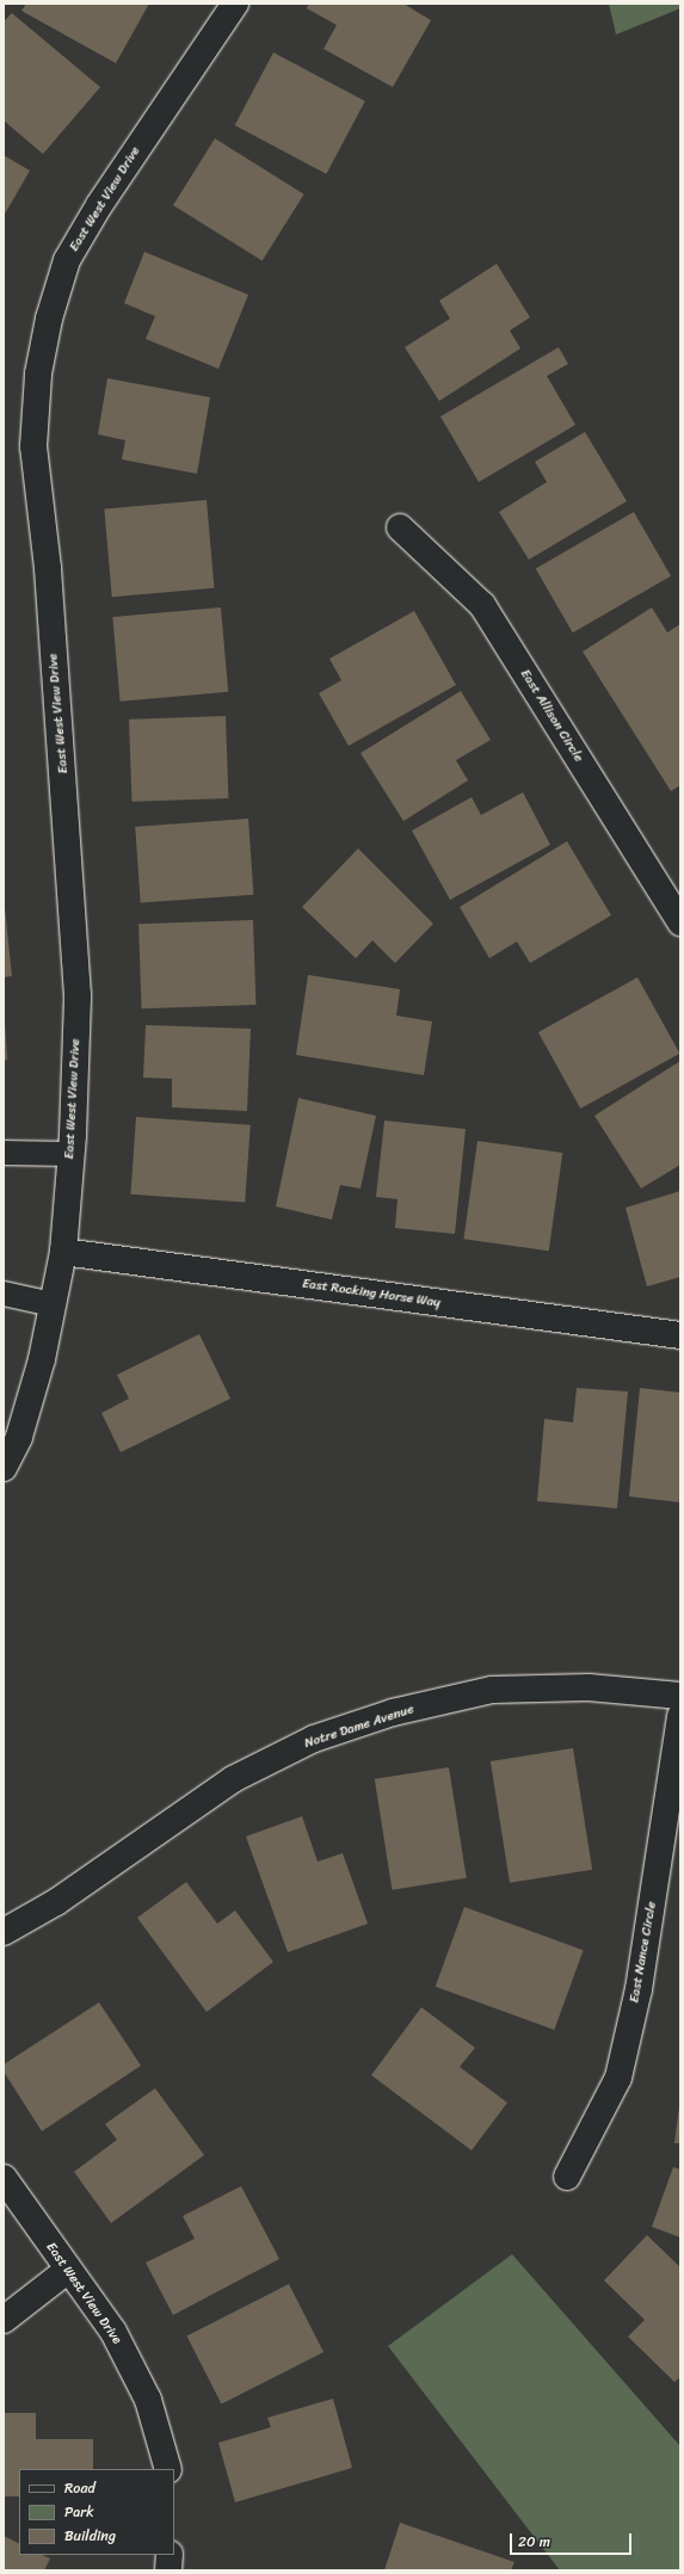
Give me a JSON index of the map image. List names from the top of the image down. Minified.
{"streets":{"street":["East West View Drive","East Allison Circle","East Rocking Horse Way","Notre Dame Avenue","East Nance Circle"]},"crossings":[["East West View Drive","East Rocking Horse Way"]],"legend":["Road","Park","Building"],"scale_bar":"20 m"}
